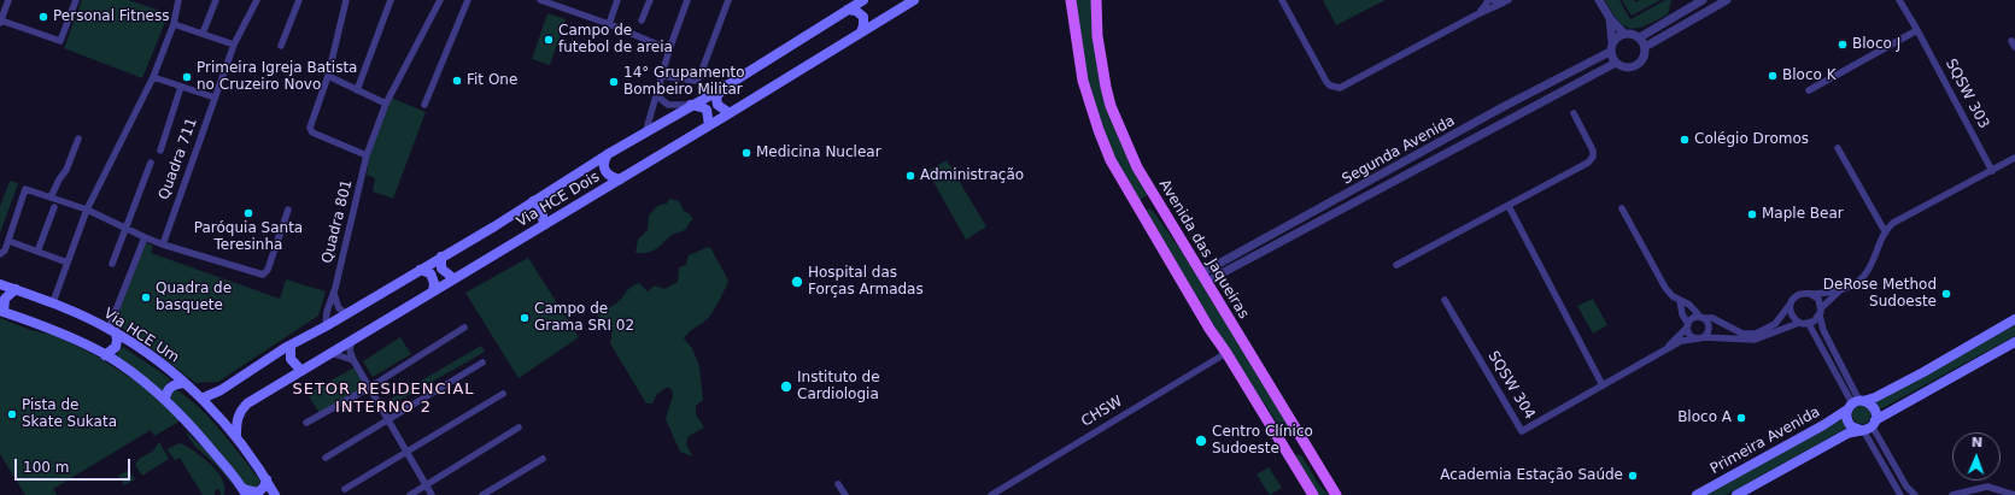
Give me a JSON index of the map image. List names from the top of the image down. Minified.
{"streets":{"main road":["Via HCE Dois","Avenida das Jaqueiras","Via HCE Um","Primeira Avenida"],"street":["SQSW 303","Segunda Avenida","Quadra 711","Quadra 801","SQSW 304","CHSW"]},"crossings":[["Segunda Avenida","Avenida das Jaqueiras"],["Via HCE Dois","Quadra 801"],["Via HCE Dois","Via HCE Um"]],"districts":["SETOR RESIDENCIAL INTERNO 2"],"places":["Personal Fitness","Campo de futebol de areia","Bloco J","Bloco K","Primeira Igreja Batista no Cruzeiro Novo","Fit One","14° Grupamento Bombeiro Militar","Colégio Dromos","Medicina Nuclear","Administração","Paróquia Santa Teresinha","Maple Bear","Hospital das Forças Armadas","DeRose Method Sudoeste","Quadra de basquete","Campo de Grama SRI 02","Instituto de Cardiologia","Pista de Skate Sukata","Bloco A","Centro Clínico Sudoeste","Academia Estação Saúde"],"scale_bar":"100 m","north":"top"}
